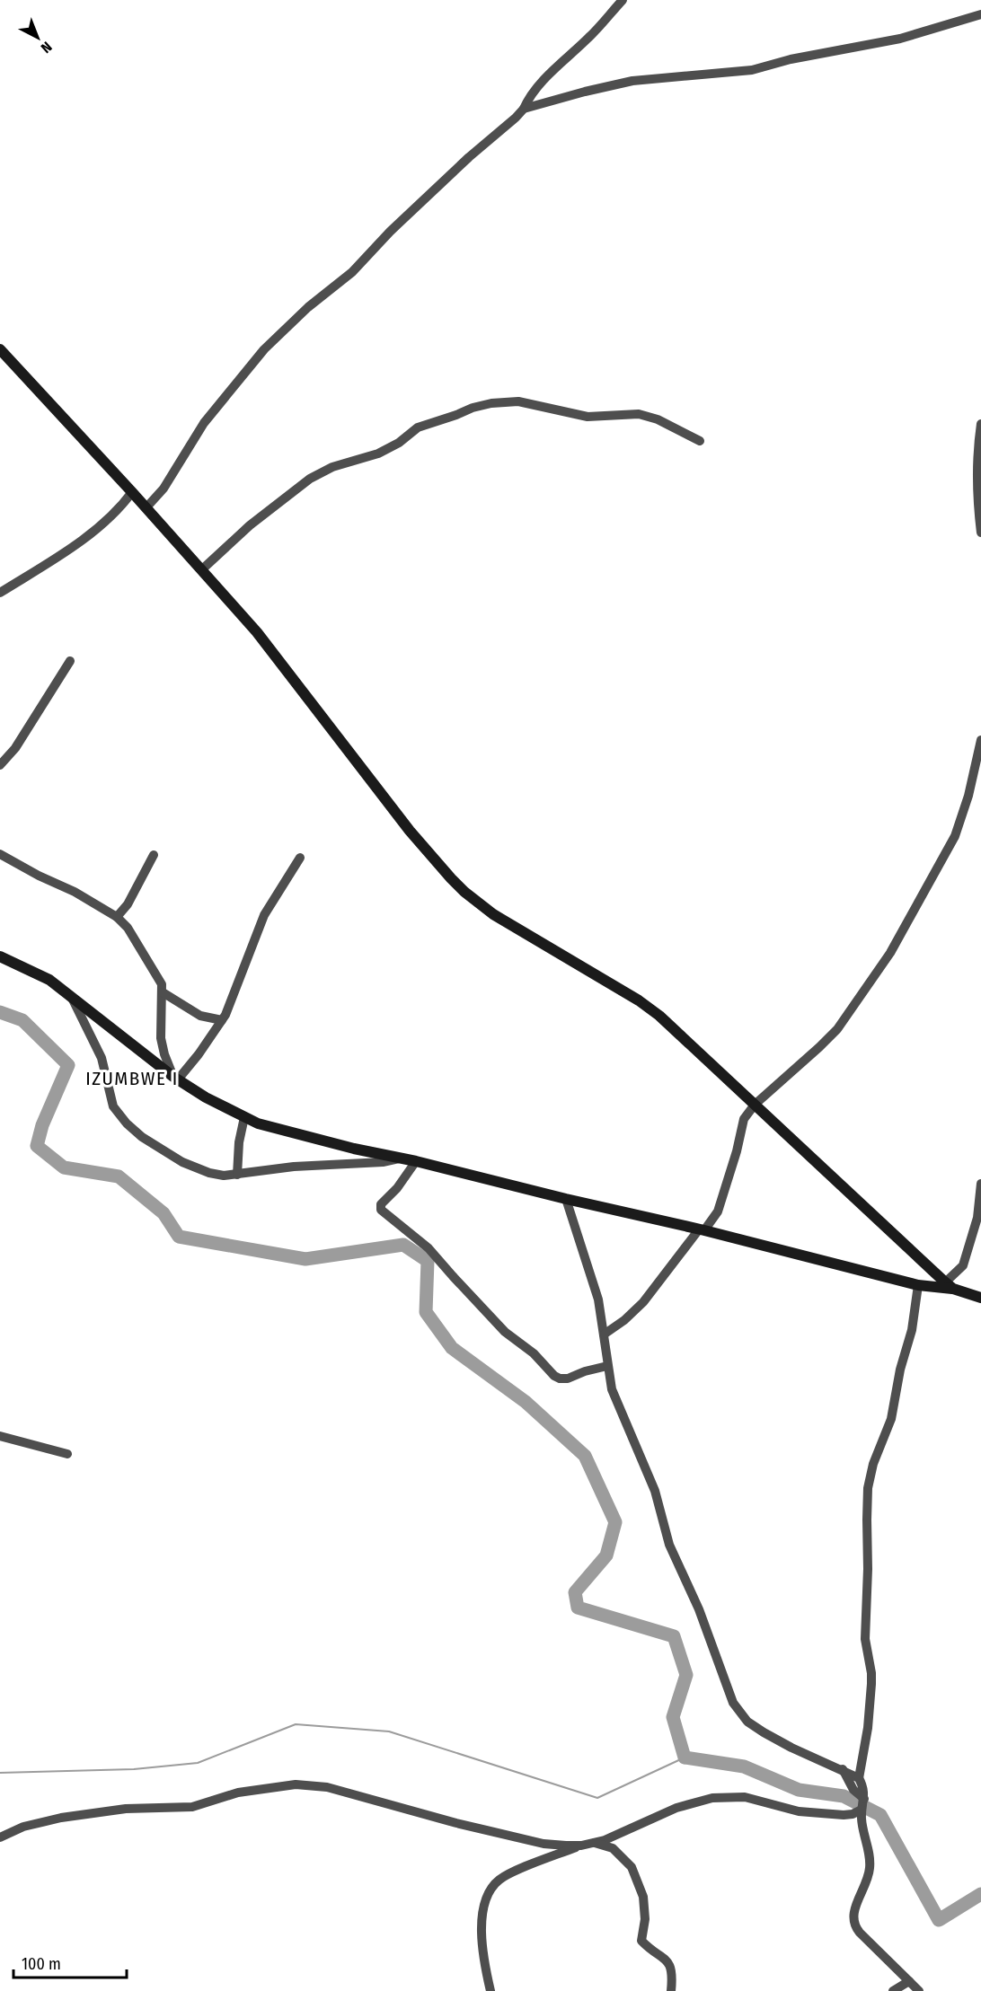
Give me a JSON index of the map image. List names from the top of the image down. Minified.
{"districts":["IZUMBWE I"],"scale_bar":"100 m","north":"bottom right"}
